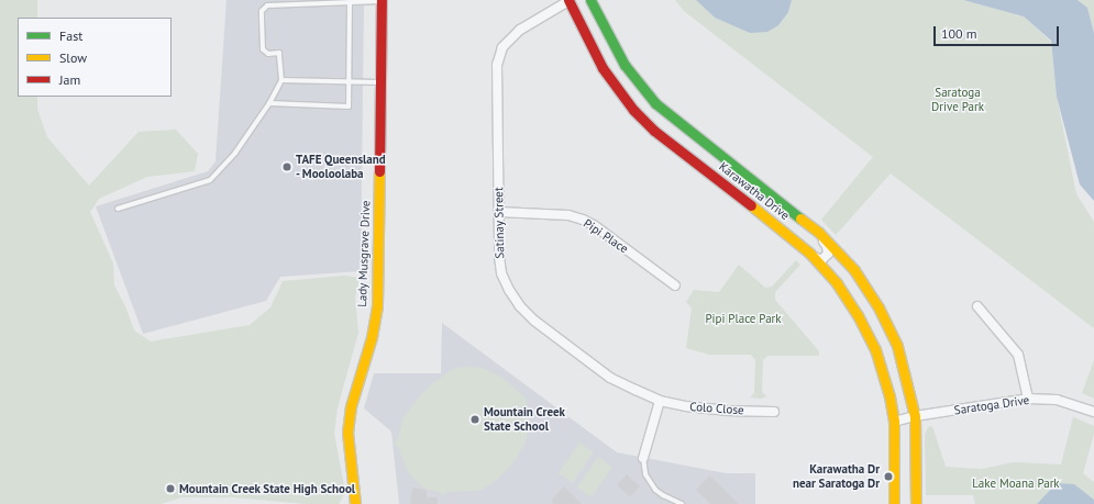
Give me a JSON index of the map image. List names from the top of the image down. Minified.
{"streets":{"main road":["Karawatha Drive","Lady Musgrave Drive"],"street":["Satinay Street","Pipi Place","Saratoga Drive","Colo Close"]},"crossings":[["Karawatha Drive","Satinay Street"],["Karawatha Drive","Saratoga Drive"],["Satinay Street","Pipi Place"],["Satinay Street","Colo Close"]],"parks":["Saratoga Drive Park","Pipi Place Park","Lake Moana Park"],"places":["TAFE Queensland - Mooloolaba","Mountain Creek State School","Karawatha Dr near Saratoga Dr","Mountain Creek State High School"],"legend":["Fast","Slow","Jam"],"scale_bar":"100 m"}
